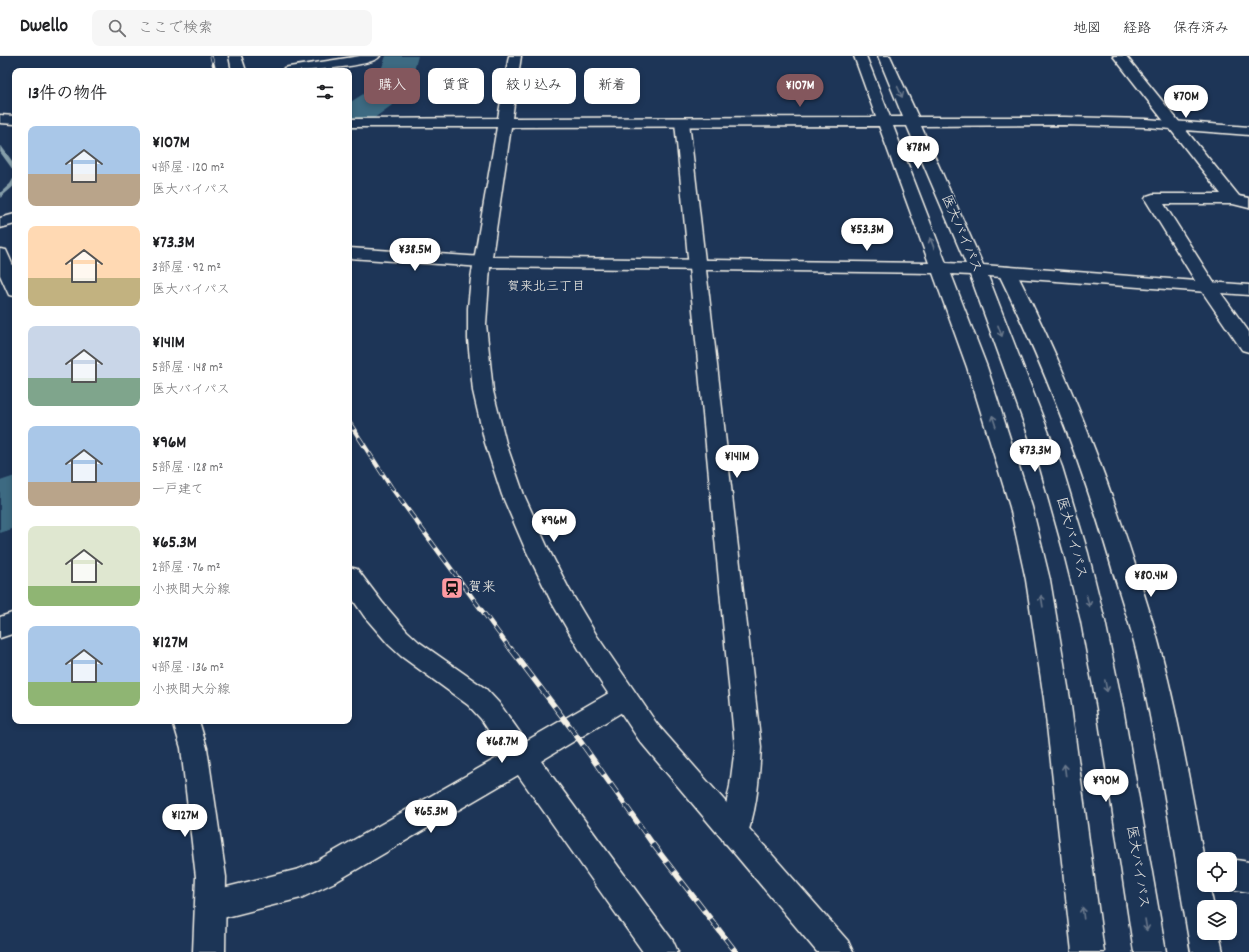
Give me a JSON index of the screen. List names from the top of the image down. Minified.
{"streets":{"street":["医大バイパス"]},"districts":["賀来北三丁目"],"places":{"station":["賀来"]},"page":{"header":"Dwello","search":"ここで検索","nav":["地図","経路","保存済み"],"chip":["購入","賃貸","絞り込み","新着"],"heading":"13件の物件","price":["¥107M","¥70M","¥78M","¥53.3M","¥38.5M","¥73.3M","¥141M","¥96M","¥80.4M","¥68.7M","¥90M","¥65.3M","¥127M"],"list":[{"name":"¥107M","note":"4部屋 · 120 m² · 医大バイパス"},{"name":"¥73.3M","note":"3部屋 · 92 m² · 医大バイパス"},{"name":"¥141M","note":"5部屋 · 148 m² · 医大バイパス"},{"name":"¥96M","note":"5部屋 · 128 m² · 一戸建て"},{"name":"¥65.3M","note":"2部屋 · 76 m² · 小挾間大分線"},{"name":"¥127M","note":"4部屋 · 136 m² · 小挾間大分線"}]}}
